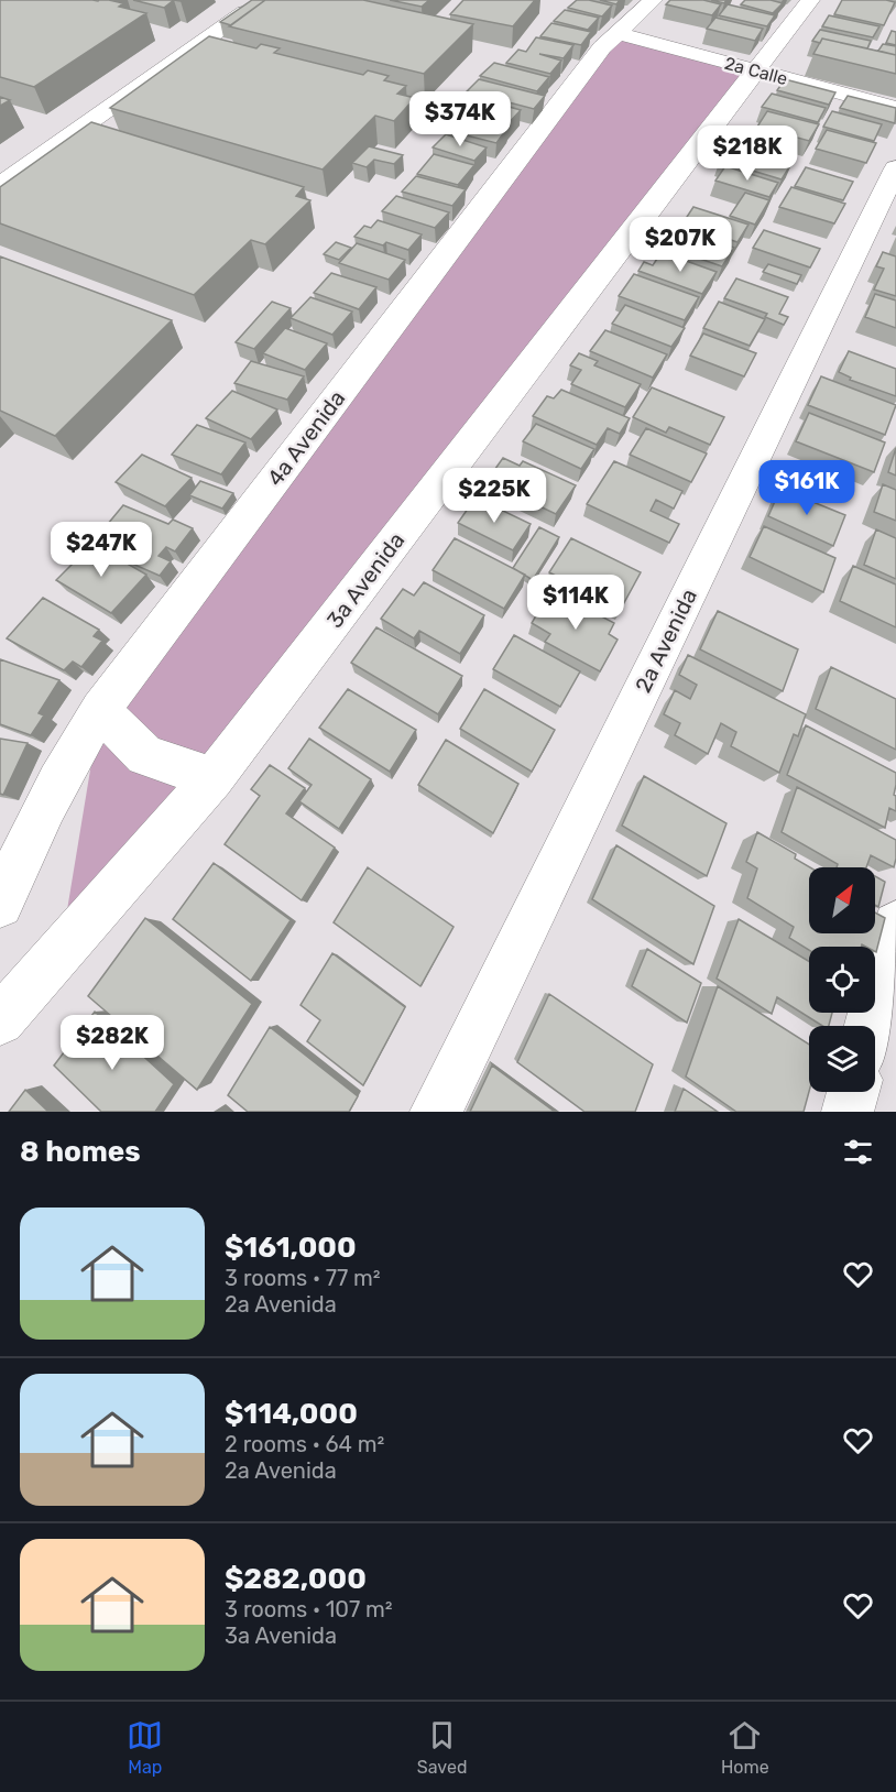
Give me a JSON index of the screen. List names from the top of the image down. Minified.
{"streets":{"street":["2a Calle","4a Avenida","3a Avenida","2a Avenida"]},"crossings":[["2a Calle","4a Avenida"],["2a Calle","3a Avenida"]],"north":"top right","page":{"price":["$374K","$218K","$207K","$161K","$225K","$247K","$114K","$282K"],"heading":"8 homes","list":[{"name":"$161,000","note":"3 rooms · 77 m² · 2a Avenida"},{"name":"$114,000","note":"2 rooms · 64 m² · 2a Avenida"},{"name":"$282,000","note":"3 rooms · 107 m² · 3a Avenida"}],"tabs":["Map","Saved","Home"]}}
